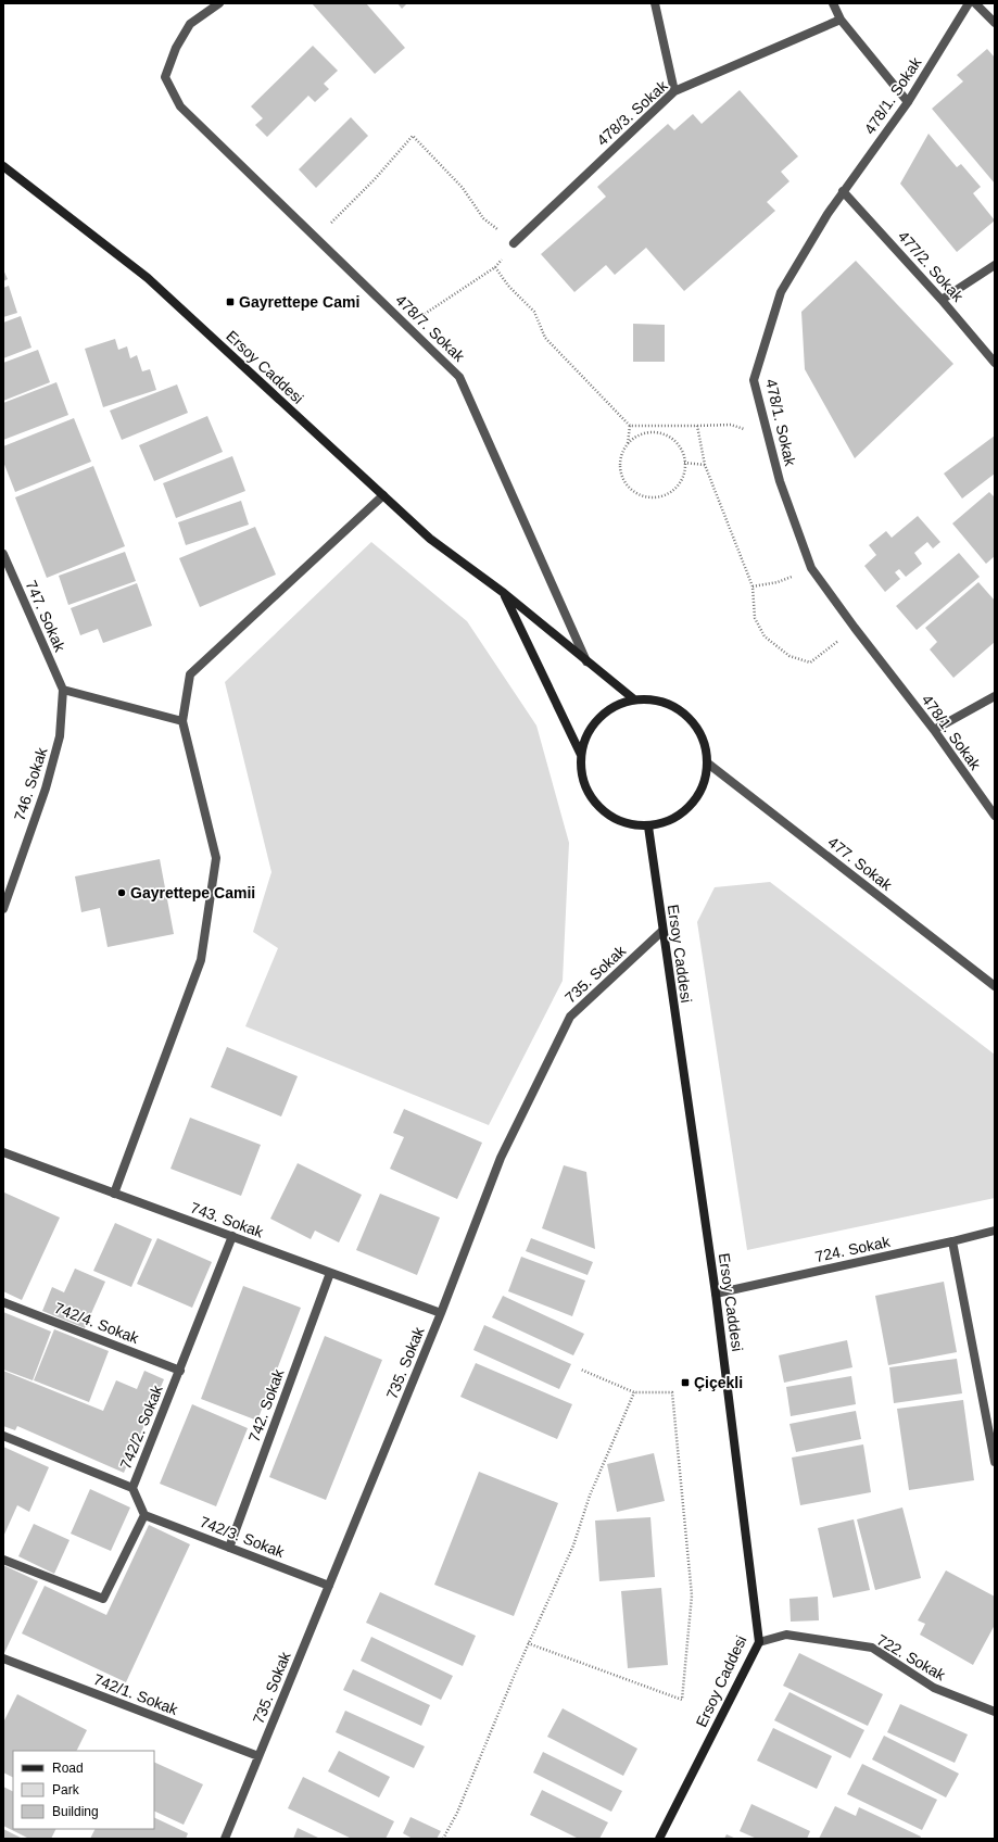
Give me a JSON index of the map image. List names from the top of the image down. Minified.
{"streets":{"main road":["Ersoy Caddesi"],"street":["478/1. Sokak","478/3. Sokak","477/2. Sokak","478/7. Sokak","747. Sokak","746. Sokak","477. Sokak","735. Sokak","743. Sokak","724. Sokak","742/4. Sokak","742. Sokak","742/2. Sokak","742/3. Sokak","722. Sokak","742/1. Sokak"]},"crossings":[["478/1. Sokak","477/2. Sokak"],["478/7. Sokak","Ersoy Caddesi"],["Ersoy Caddesi","477. Sokak"],["Ersoy Caddesi","735. Sokak"],["Ersoy Caddesi","724. Sokak"],["Ersoy Caddesi","722. Sokak"],["747. Sokak","746. Sokak"],["735. Sokak","743. Sokak"],["735. Sokak","742/3. Sokak"],["735. Sokak","742/1. Sokak"],["743. Sokak","742. Sokak"],["743. Sokak","742/2. Sokak"],["742/4. Sokak","742/2. Sokak"],["742. Sokak","742/3. Sokak"],["742/2. Sokak","742/3. Sokak"]],"places":{"transit":["Gayrettepe Cami","Çiçekli"],"other":["Gayrettepe Camii"]},"legend":["Road","Park","Building"]}
